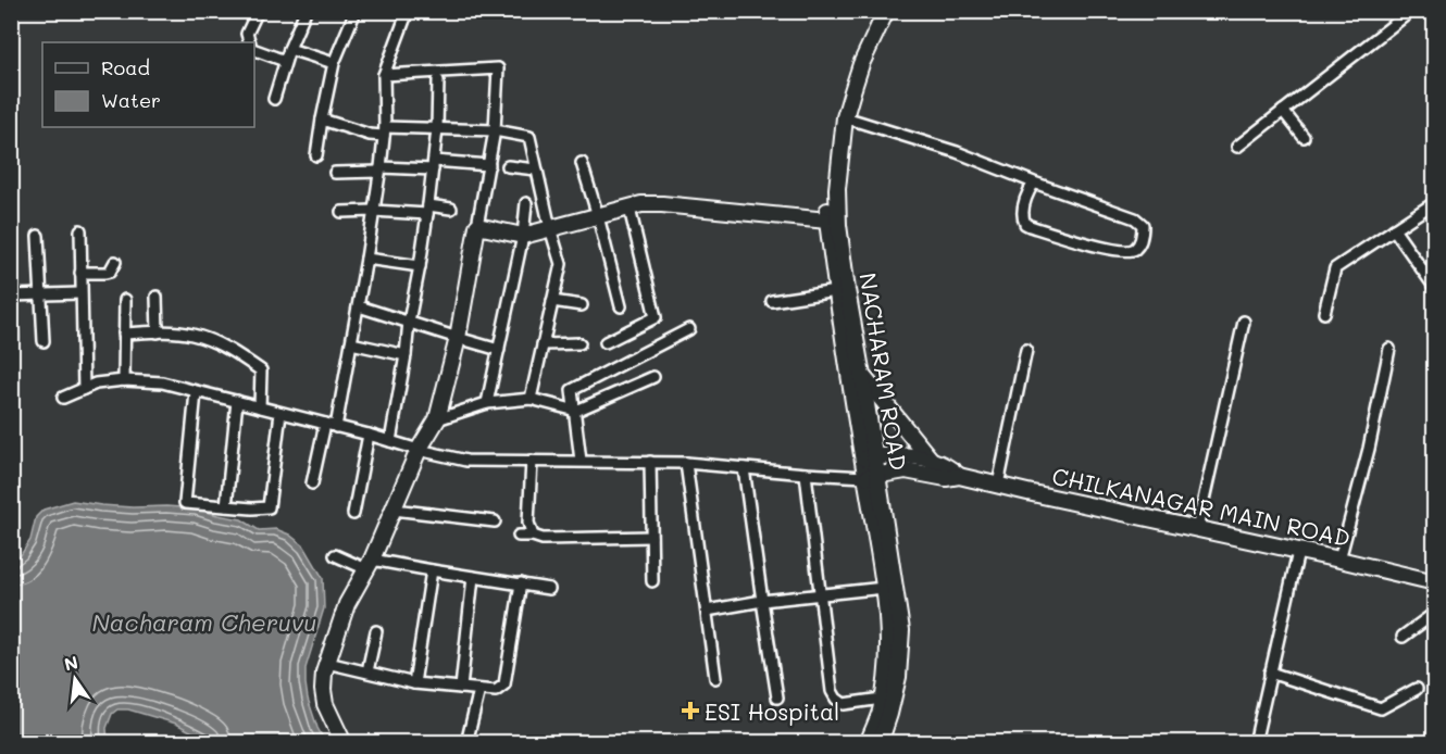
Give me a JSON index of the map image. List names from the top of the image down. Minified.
{"streets":{"main road":["NACHARAM ROAD","CHILKANAGAR MAIN ROAD"]},"water":["Nacharam Cheruvu"],"places":{"health":["ESI Hospital"]},"legend":["Road","Water"],"north":"top"}
